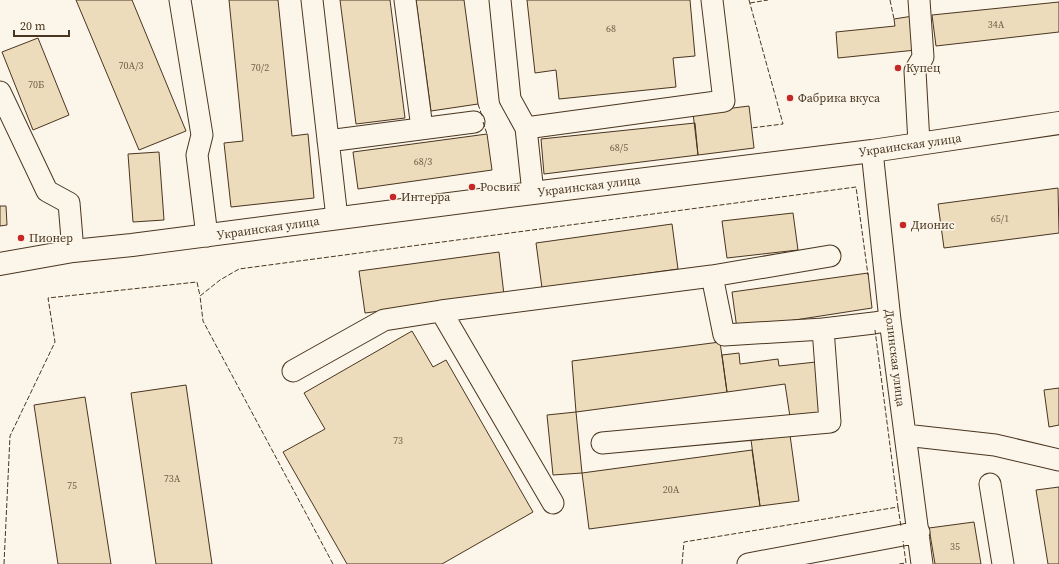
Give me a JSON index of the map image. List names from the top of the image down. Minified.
{"streets":{"main road":["Украинская улица"],"street":["Долинская улица"]},"crossings":[["Украинская улица","Долинская улица"]],"places":["Купец","Фабрика вкуса","Росвик","Интерра","Дионис","Пионер"],"house_numbers":["34А","68","70А/3","70/2","70Б","68/5","68/3","65/1","73","73А","75","20А","35"],"scale_bar":"20 m"}
